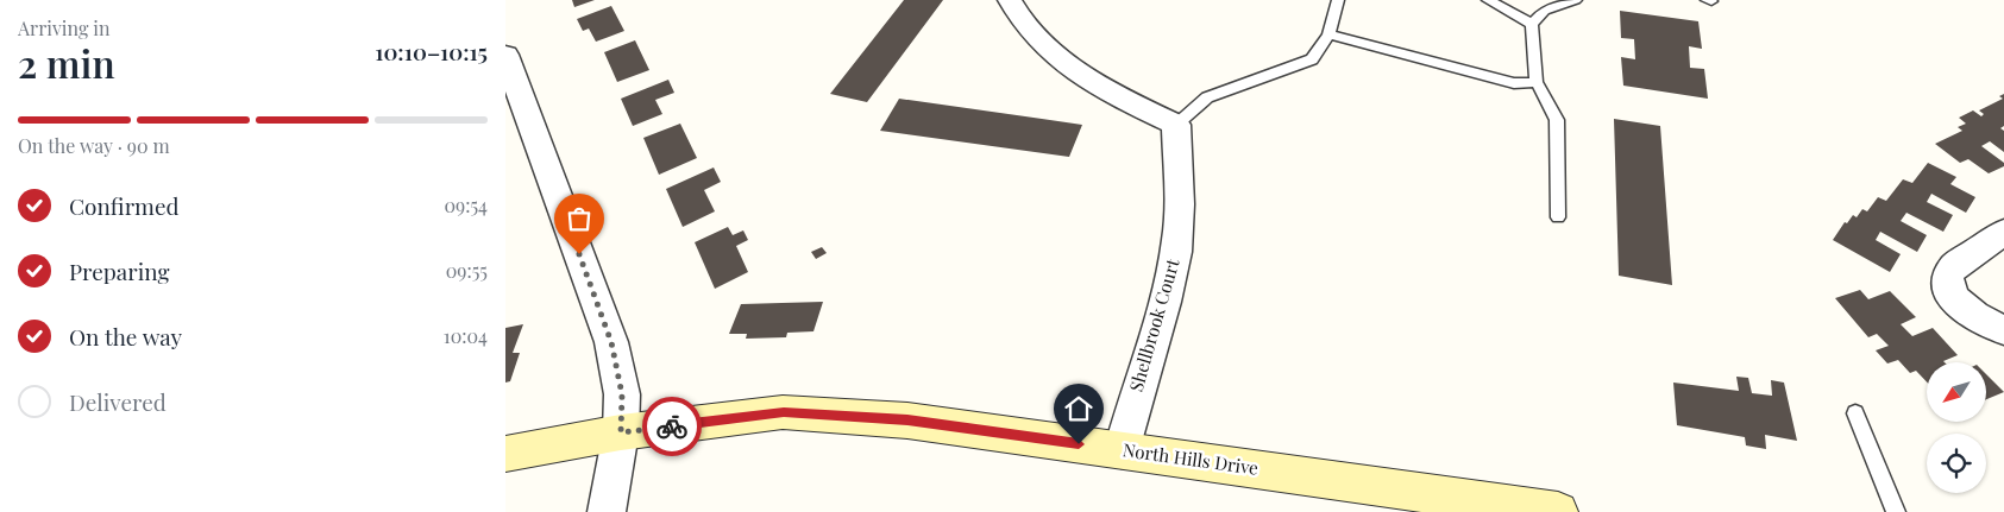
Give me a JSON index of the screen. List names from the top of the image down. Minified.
{"streets":{"main road":["North Hills Drive"],"street":["Shellbrook Court"]},"crossings":[["Shellbrook Court","North Hills Drive"]],"north":"bottom left","page":{"heading":["2 min","Arriving in","10:10–10:15"],"bar":"On the way · 90 m","list":[["Confirmed","09:54"],["Preparing","09:55"],["On the way","10:04"],"Delivered"]}}
